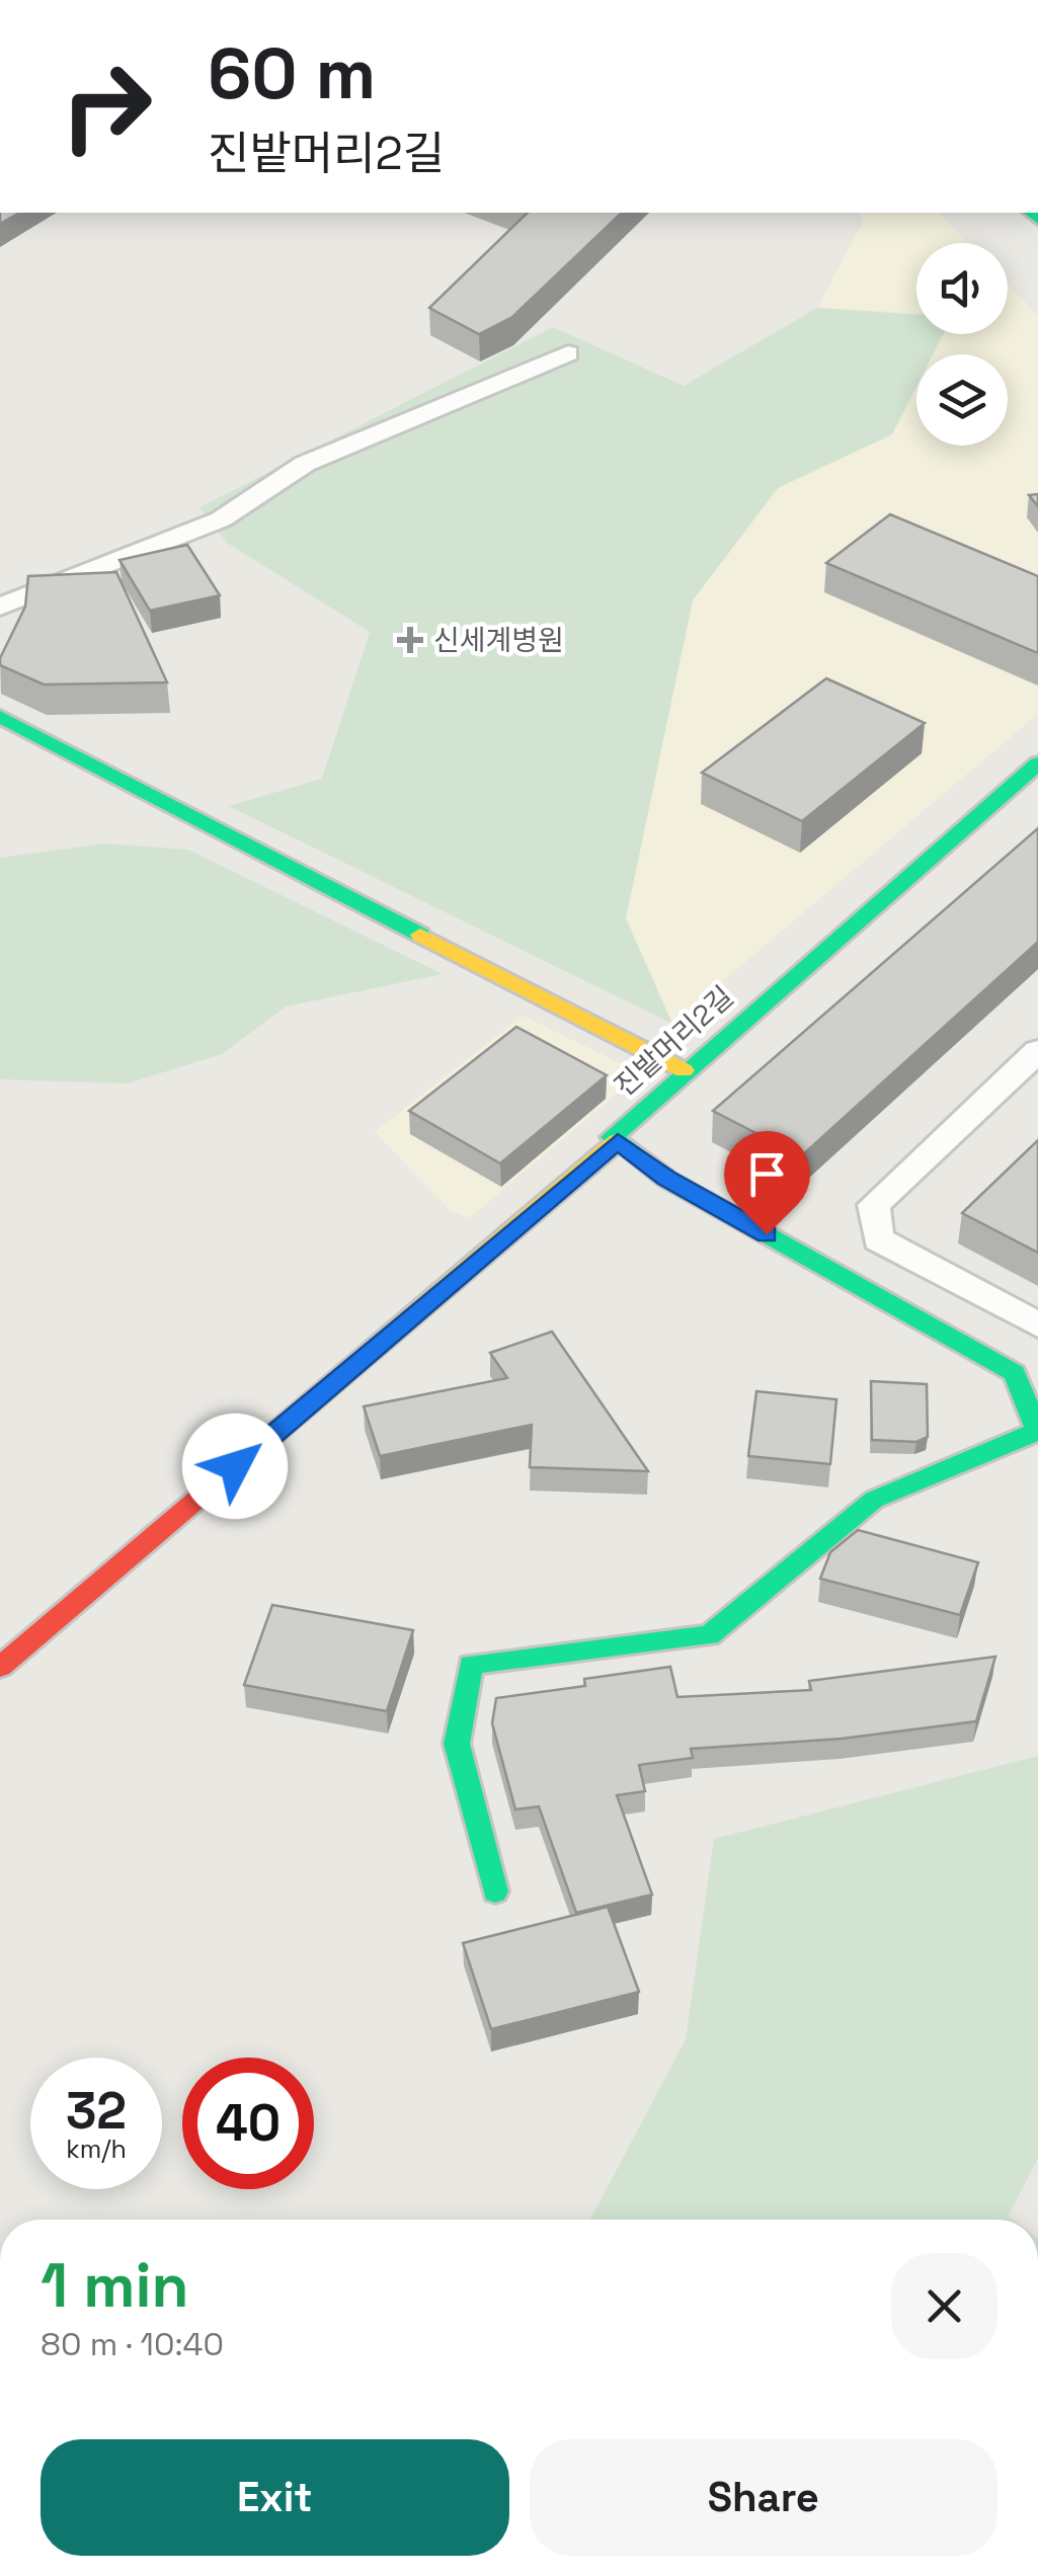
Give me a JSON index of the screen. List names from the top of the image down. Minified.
{"streets":{"street":["진밭머리2길"]},"places":{"health":["신세계병원"]},"page":{"turn":["60 m","진밭머리2길"],"speed":"32 km/h","limit":"40","heading":["1 min","80 m · 10:40"],"buttons":["Exit","Share"]}}
